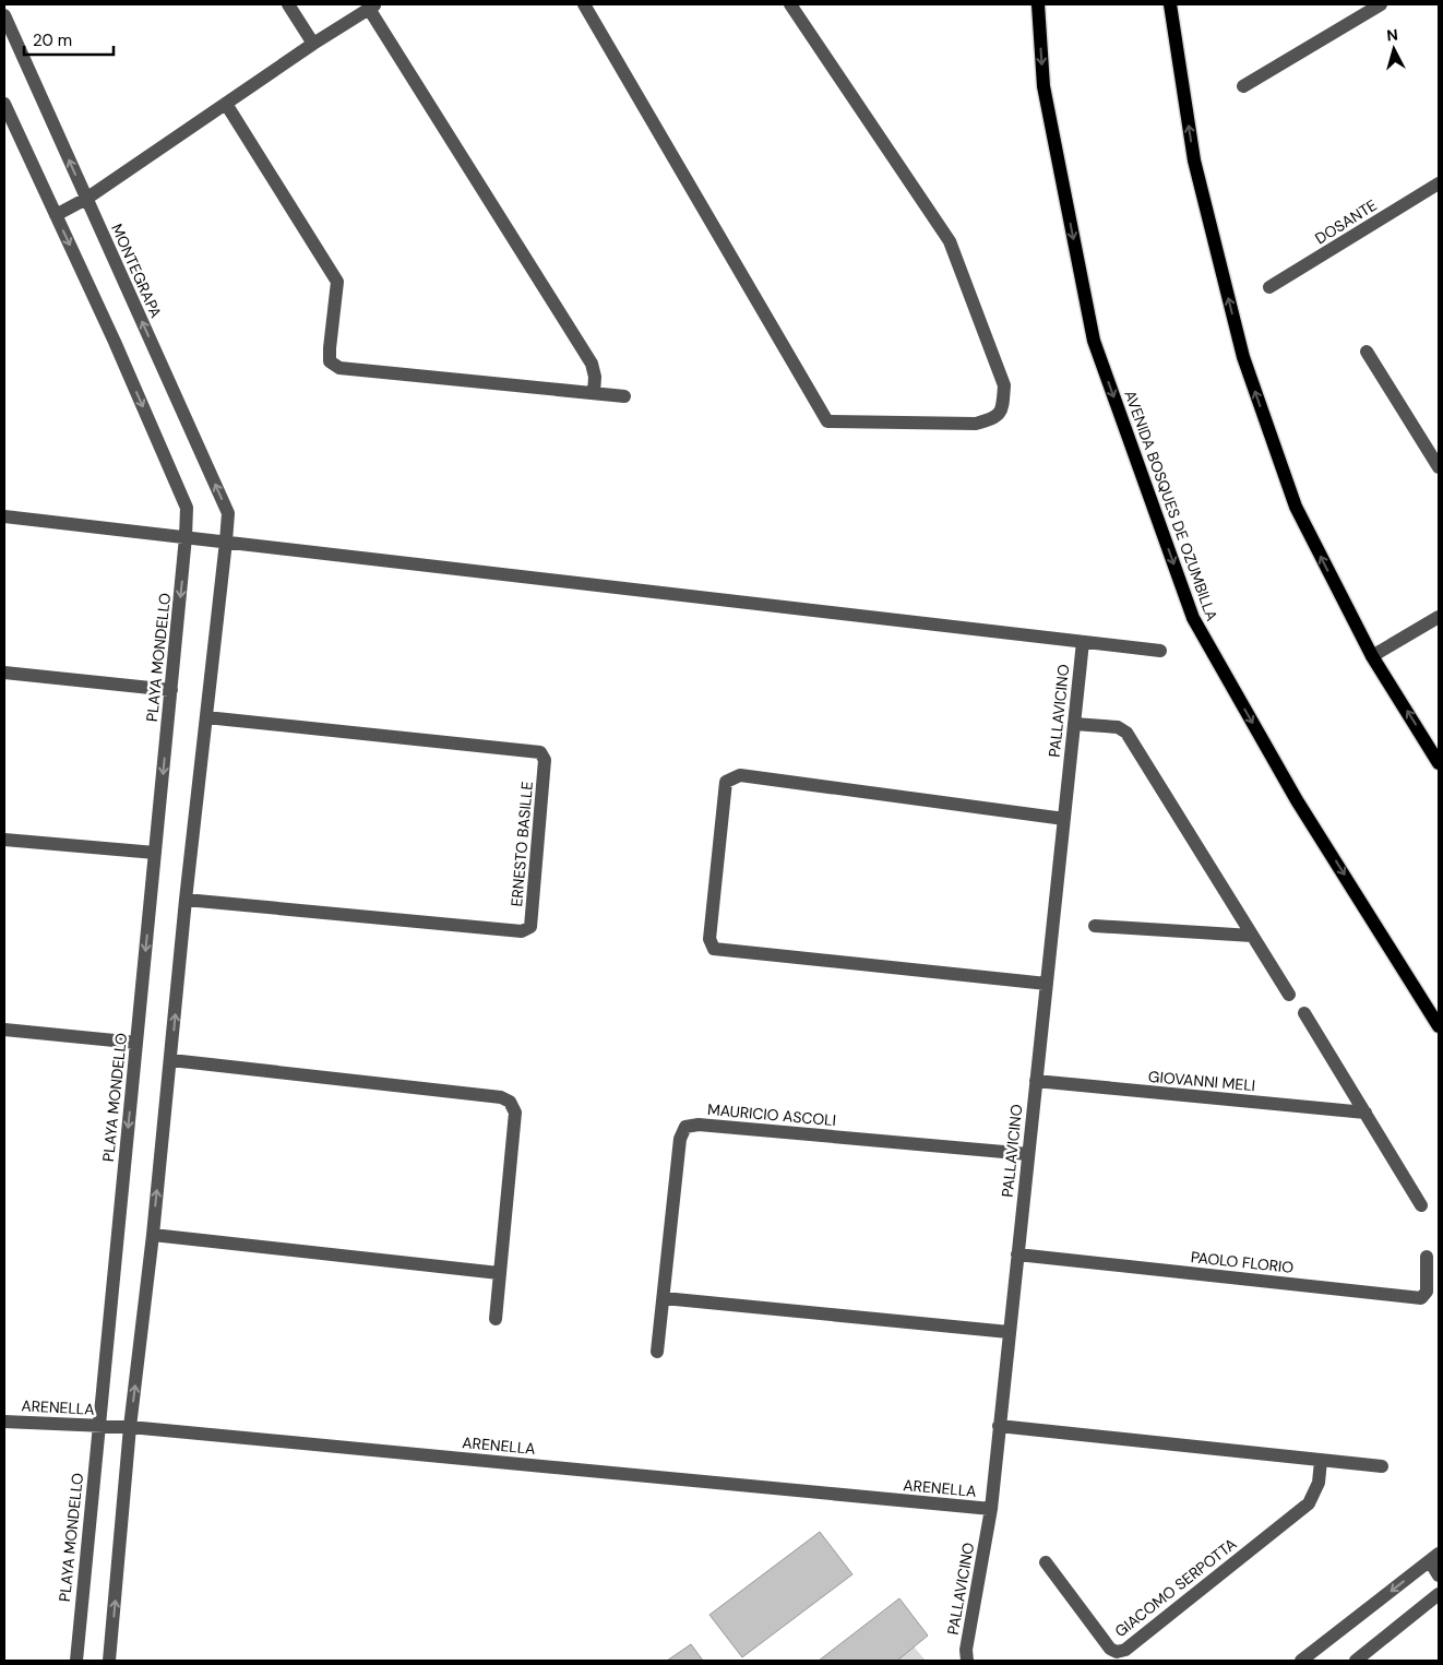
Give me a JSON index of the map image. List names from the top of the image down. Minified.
{"streets":{"main road":["AVENIDA BOSQUES DE OZUMBILLA"],"street":["DOSANTE","MONTEGRAPA","PLAYA MONDELLO","PALLAVICINO","ERNESTO BASILLE","GIOVANNI MELI","MAURICIO ASCOLI","PAOLO FLORIO","ARENELLA","GIACOMO SERPOTTA"]},"crossings":[["PLAYA MONDELLO","ARENELLA"],["PALLAVICINO","GIOVANNI MELI"],["PALLAVICINO","MAURICIO ASCOLI"],["PALLAVICINO","PAOLO FLORIO"],["PALLAVICINO","ARENELLA"]],"one_way":["AVENIDA BOSQUES DE OZUMBILLA"],"scale_bar":"20 m","north":"top"}
